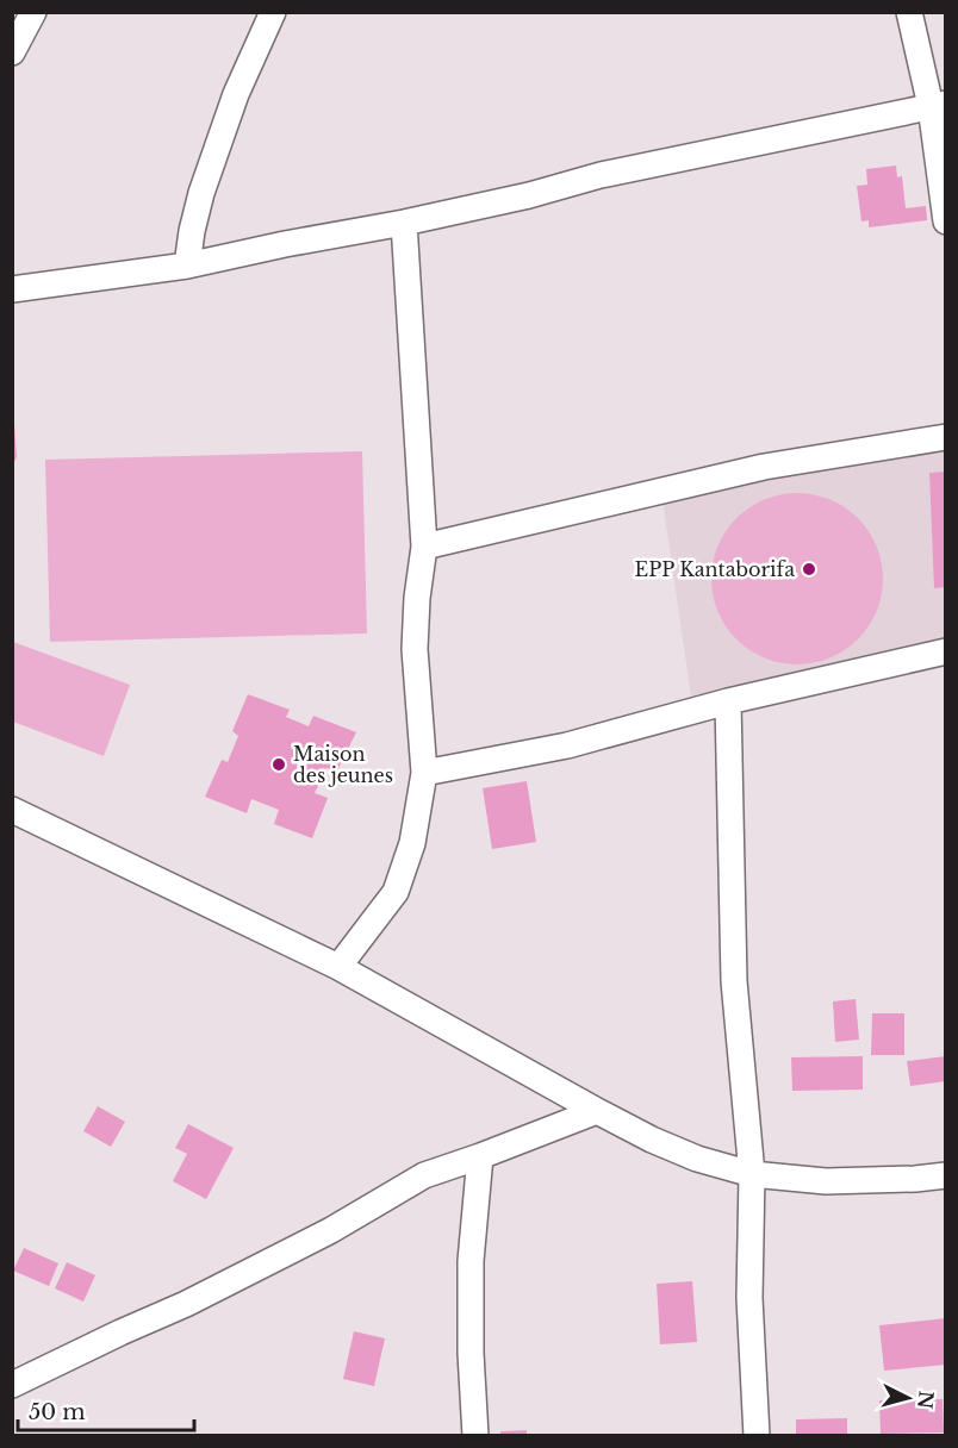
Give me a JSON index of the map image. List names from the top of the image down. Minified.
{"places":["EPP Kantaborifa","Maison des jeunes"],"scale_bar":"50 m","north":"right"}
